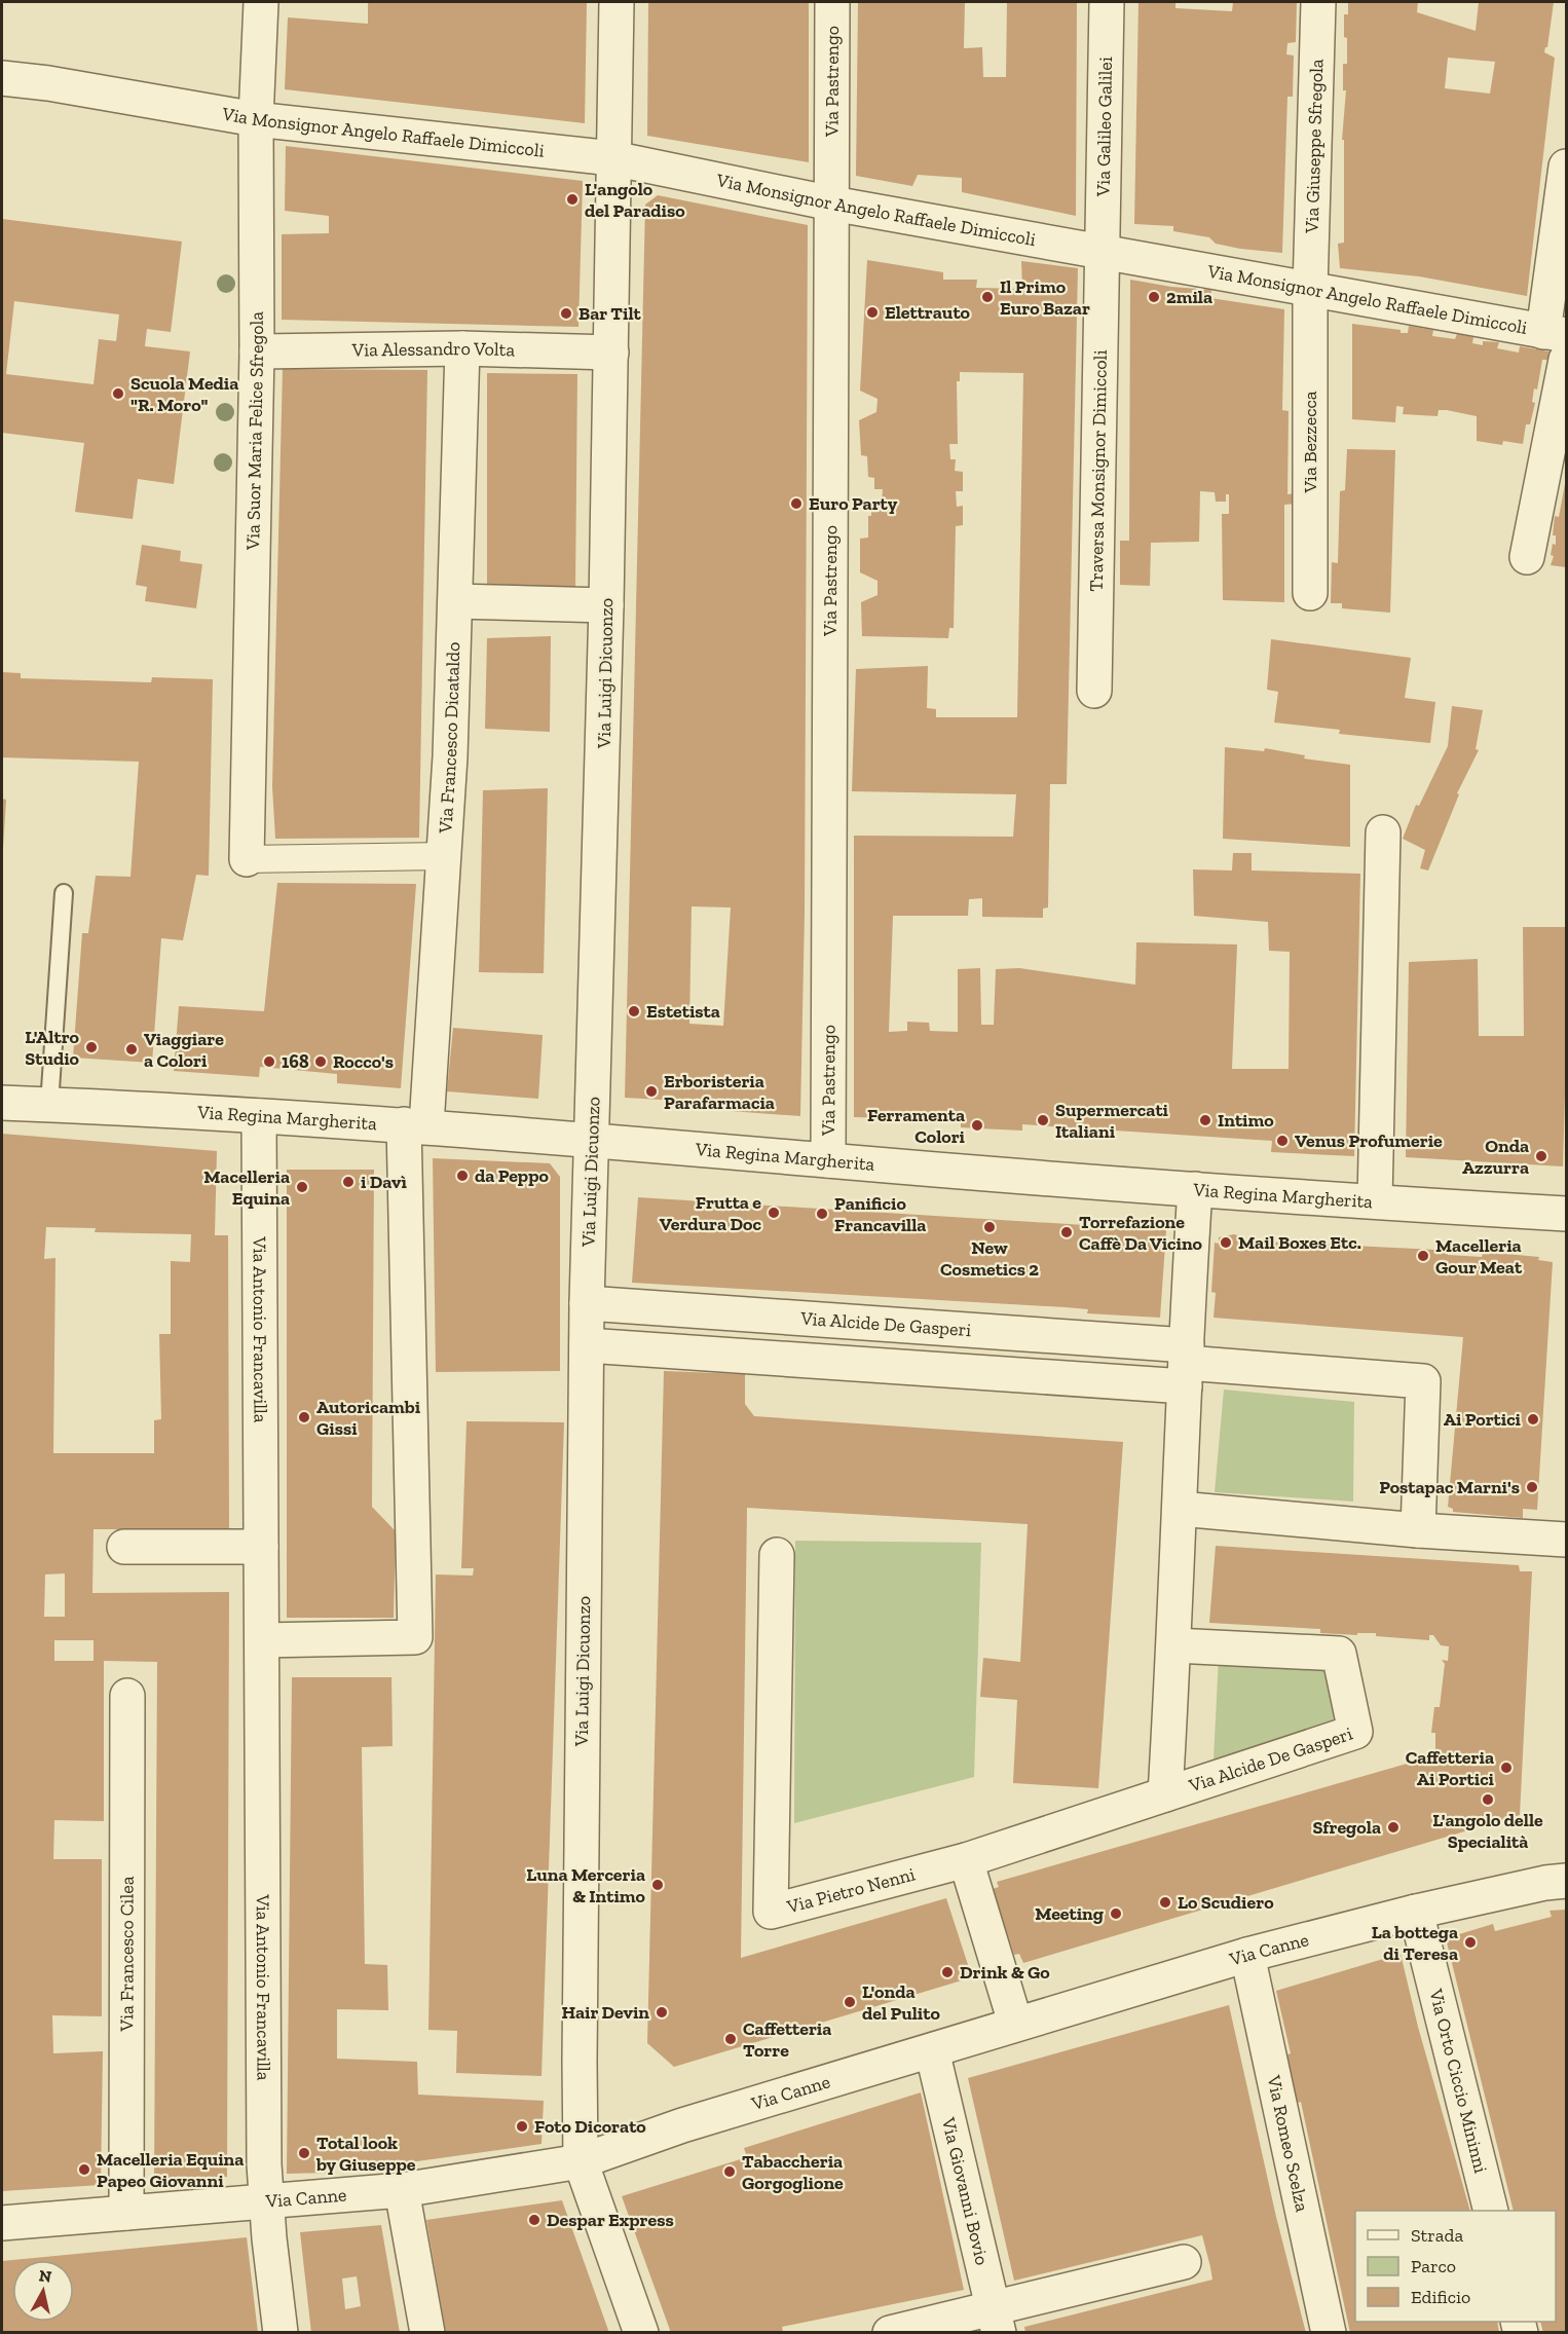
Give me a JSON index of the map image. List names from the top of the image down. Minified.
{"streets":{"street":["Via Pastrengo","Via Galileo Galilei","Via Monsignor Angelo Raffaele Dimiccoli","Via Giuseppe Sfregola","Via Alessandro Volta","Via Suor Maria Felice Sfregola","Via Bezzecca","Traversa Monsignor Dimiccoli","Via Luigi Dicuonzo","Via Francesco Dicataldo","Via Regina Margherita","Via Alcide De Gasperi","Via Antonio Francavilla","Via Pietro Nenni","Via Canne","Via Francesco Cilea","Via Orto Ciccio Mininni","Via Romeo Scelza","Via Giovanni Bovio"]},"crossings":[["Via Pastrengo","Via Monsignor Angelo Raffaele Dimiccoli"],["Via Pastrengo","Via Regina Margherita"],["Via Galileo Galilei","Via Monsignor Angelo Raffaele Dimiccoli"],["Via Galileo Galilei","Traversa Monsignor Dimiccoli"],["Via Monsignor Angelo Raffaele Dimiccoli","Via Giuseppe Sfregola"],["Via Monsignor Angelo Raffaele Dimiccoli","Via Suor Maria Felice Sfregola"],["Via Monsignor Angelo Raffaele Dimiccoli","Via Bezzecca"],["Via Monsignor Angelo Raffaele Dimiccoli","Traversa Monsignor Dimiccoli"],["Via Monsignor Angelo Raffaele Dimiccoli","Via Luigi Dicuonzo"],["Via Giuseppe Sfregola","Via Bezzecca"],["Via Alessandro Volta","Via Suor Maria Felice Sfregola"],["Via Alessandro Volta","Via Luigi Dicuonzo"],["Via Alessandro Volta","Via Francesco Dicataldo"],["Via Luigi Dicuonzo","Via Regina Margherita"],["Via Luigi Dicuonzo","Via Alcide De Gasperi"],["Via Luigi Dicuonzo","Via Canne"],["Via Francesco Dicataldo","Via Regina Margherita"],["Via Francesco Dicataldo","Via Antonio Francavilla"],["Via Regina Margherita","Via Alcide De Gasperi"],["Via Regina Margherita","Via Antonio Francavilla"],["Via Alcide De Gasperi","Via Pietro Nenni"],["Via Antonio Francavilla","Via Canne"],["Via Canne","Via Francesco Cilea"],["Via Canne","Via Orto Ciccio Mininni"],["Via Canne","Via Romeo Scelza"],["Via Canne","Via Giovanni Bovio"]],"places":["L'angolo del Paradiso","Il Primo Euro Bazar","2mila","Elettrauto","Bar Tilt","Scuola Media \"R. Moro\"","Euro Party","Estetista","L'Altro Studio","Viaggiare a Colori","168","Rocco's","Erboristeria Parafarmacia","Supermercati Italiani","Intimo","Ferramenta Colori","Venus Profumerie","Onda Azzurra","da Peppo","i Davì","Macelleria Equina","Frutta e Verdura Doc","Panificio Francavilla","New Cosmetics 2","Torrefazione Caffè Da Vicino","Mail Boxes Etc.","Macelleria Gour Meat","Autoricambi Gissi","Ai Portici","Postapac Marni's","Caffetteria Ai Portici","L'angolo delle Specialità","Sfregola","Luna Merceria & Intimo","Lo Scudiero","Meeting","La bottega di Teresa","Drink & Go","L'onda del Pulito","Hair Devin","Caffetteria Torre","Foto Dicorato","Total look by Giuseppe","Macelleria Equina Papeo Giovanni","Tabaccheria Gorgoglione","Despar Express"],"legend":["Strada","Parco","Edificio"],"north":"top"}
